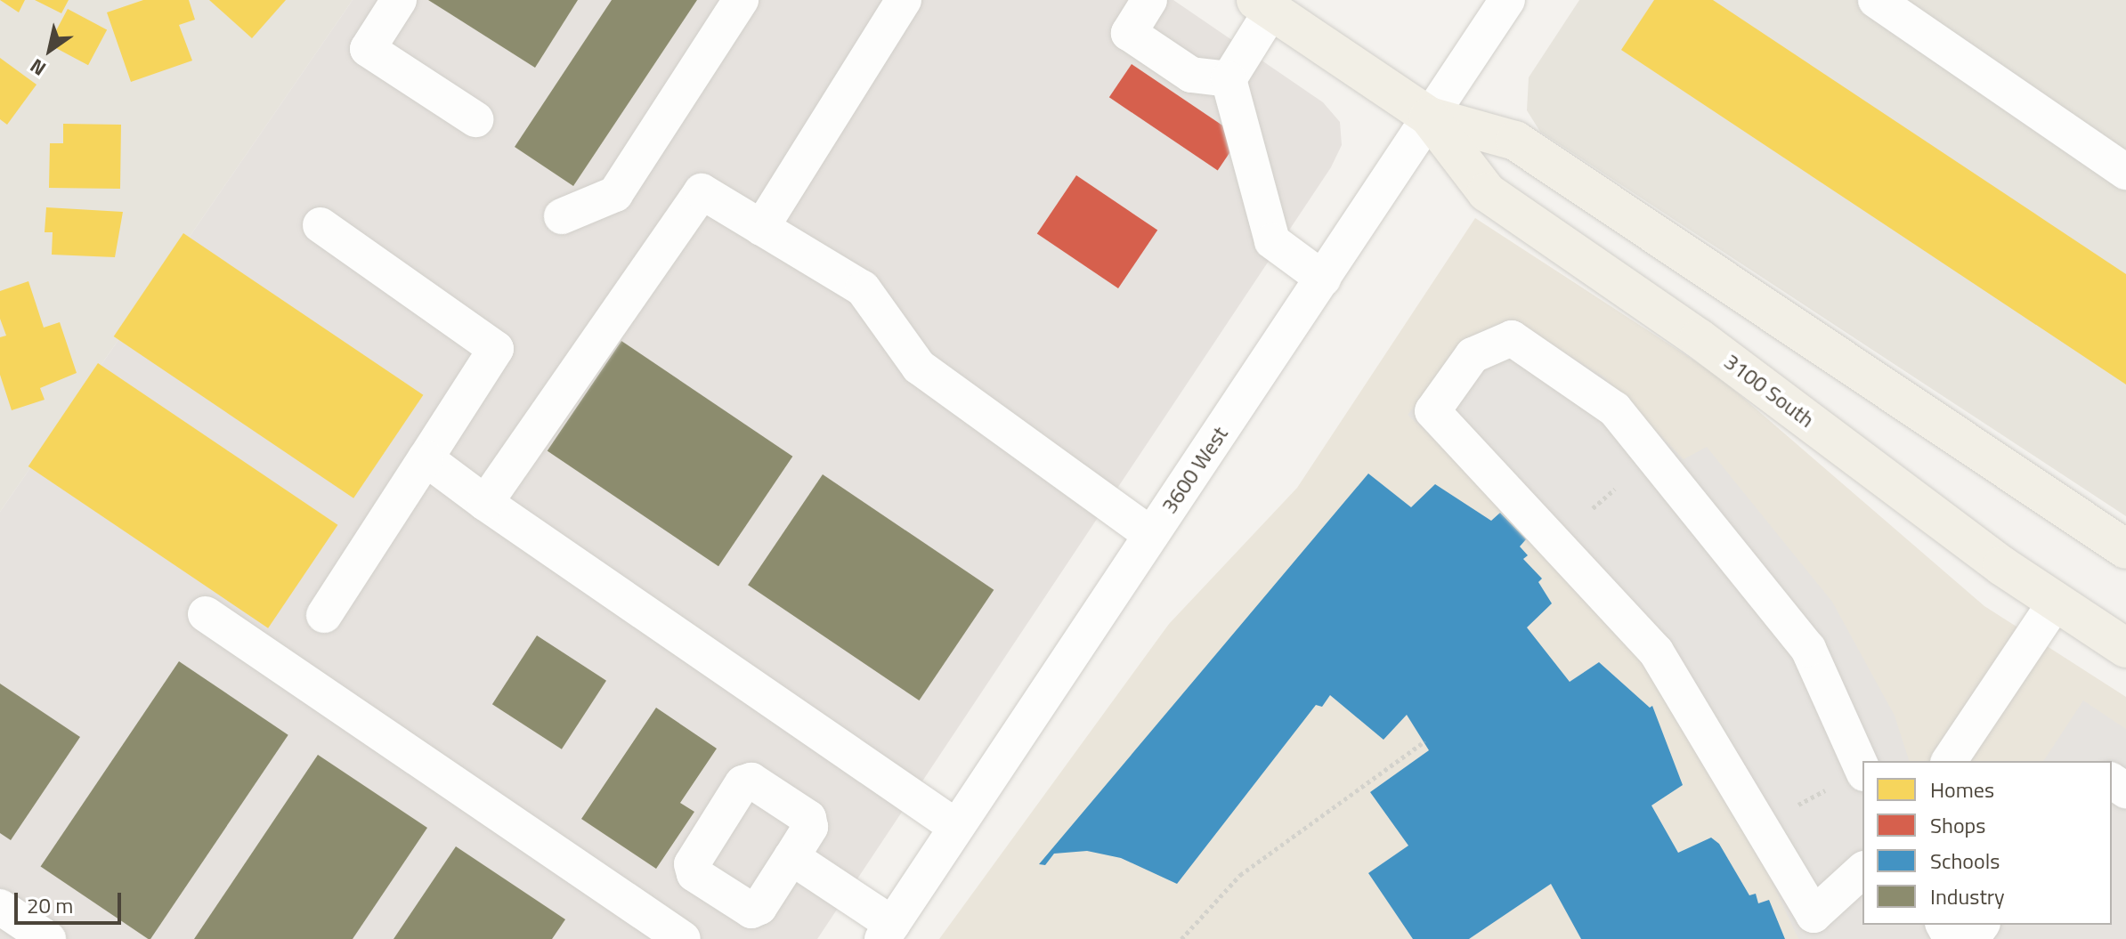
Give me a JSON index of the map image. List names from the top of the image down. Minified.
{"streets":{"main road":["3100 South"],"street":["3600 West"]},"crossings":[["3100 South","3600 West"]],"legend":["Homes","Shops","Schools","Industry"],"scale_bar":"20 m","north":"bottom left"}
